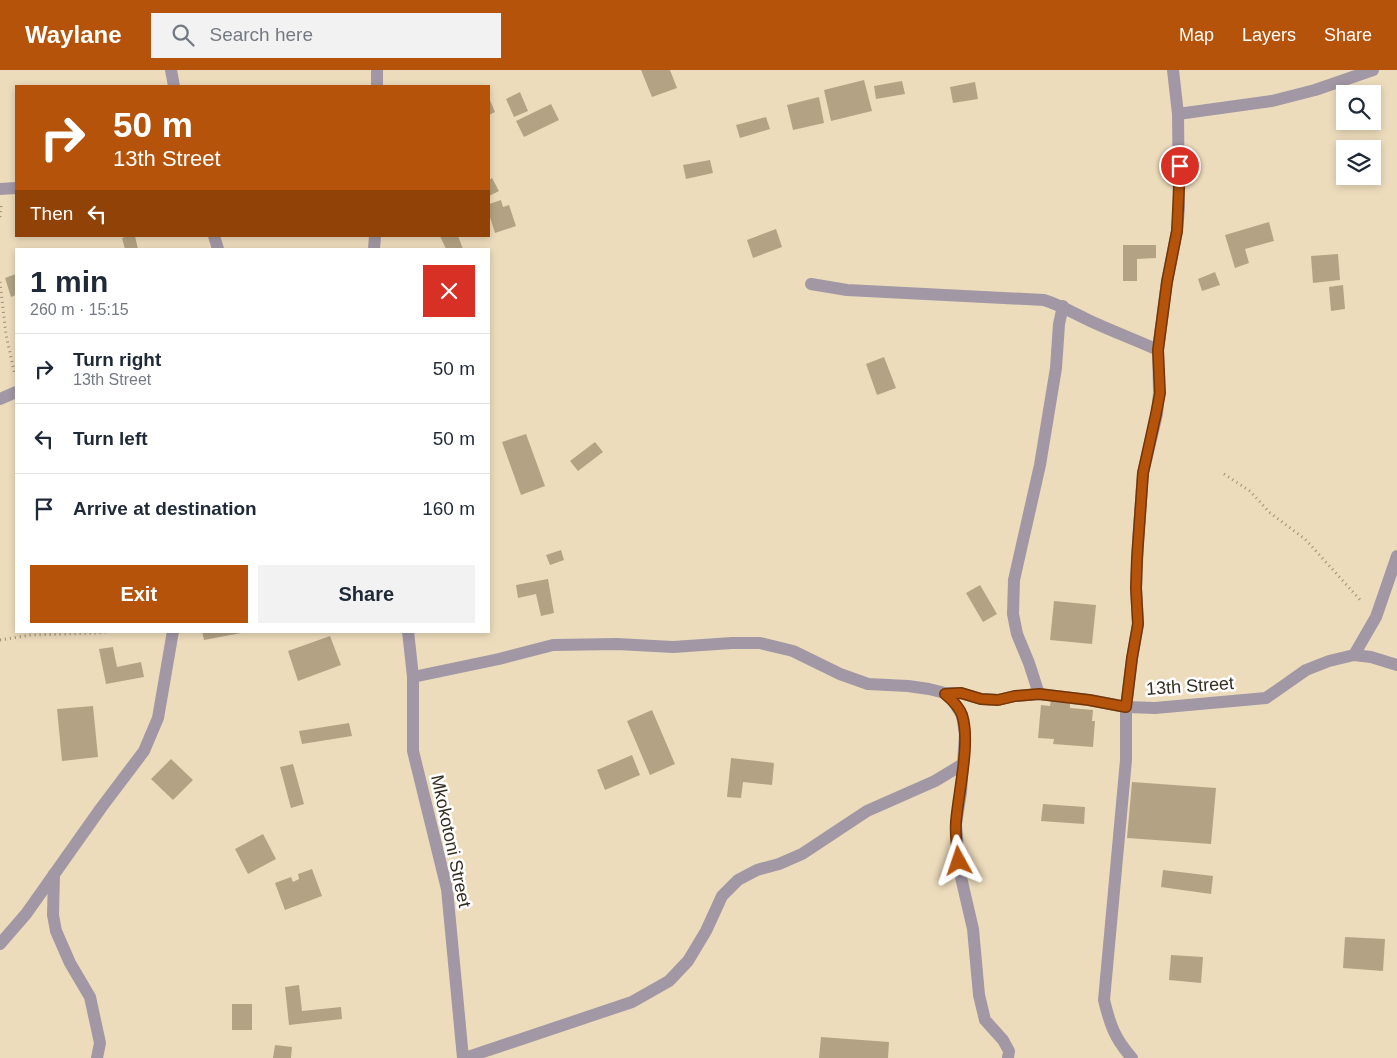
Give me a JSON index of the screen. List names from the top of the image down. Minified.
{"streets":{"street":["13th Street","Mkokotoni Street"]},"crossings":[["13th Street","Mkokotoni Street"]],"page":{"header":"Waylane","search":"Search here","nav":["Map","Layers","Share"],"turn":["50 m","13th Street"],"then":"Then","heading":["1 min","260 m · 15:15"],"list":[{"name":"Turn right","note":"13th Street","value":"50 m"},{"name":"Turn left","value":"50 m"},{"name":"Arrive at destination","value":"160 m"}],"buttons":["Exit","Share"]}}
